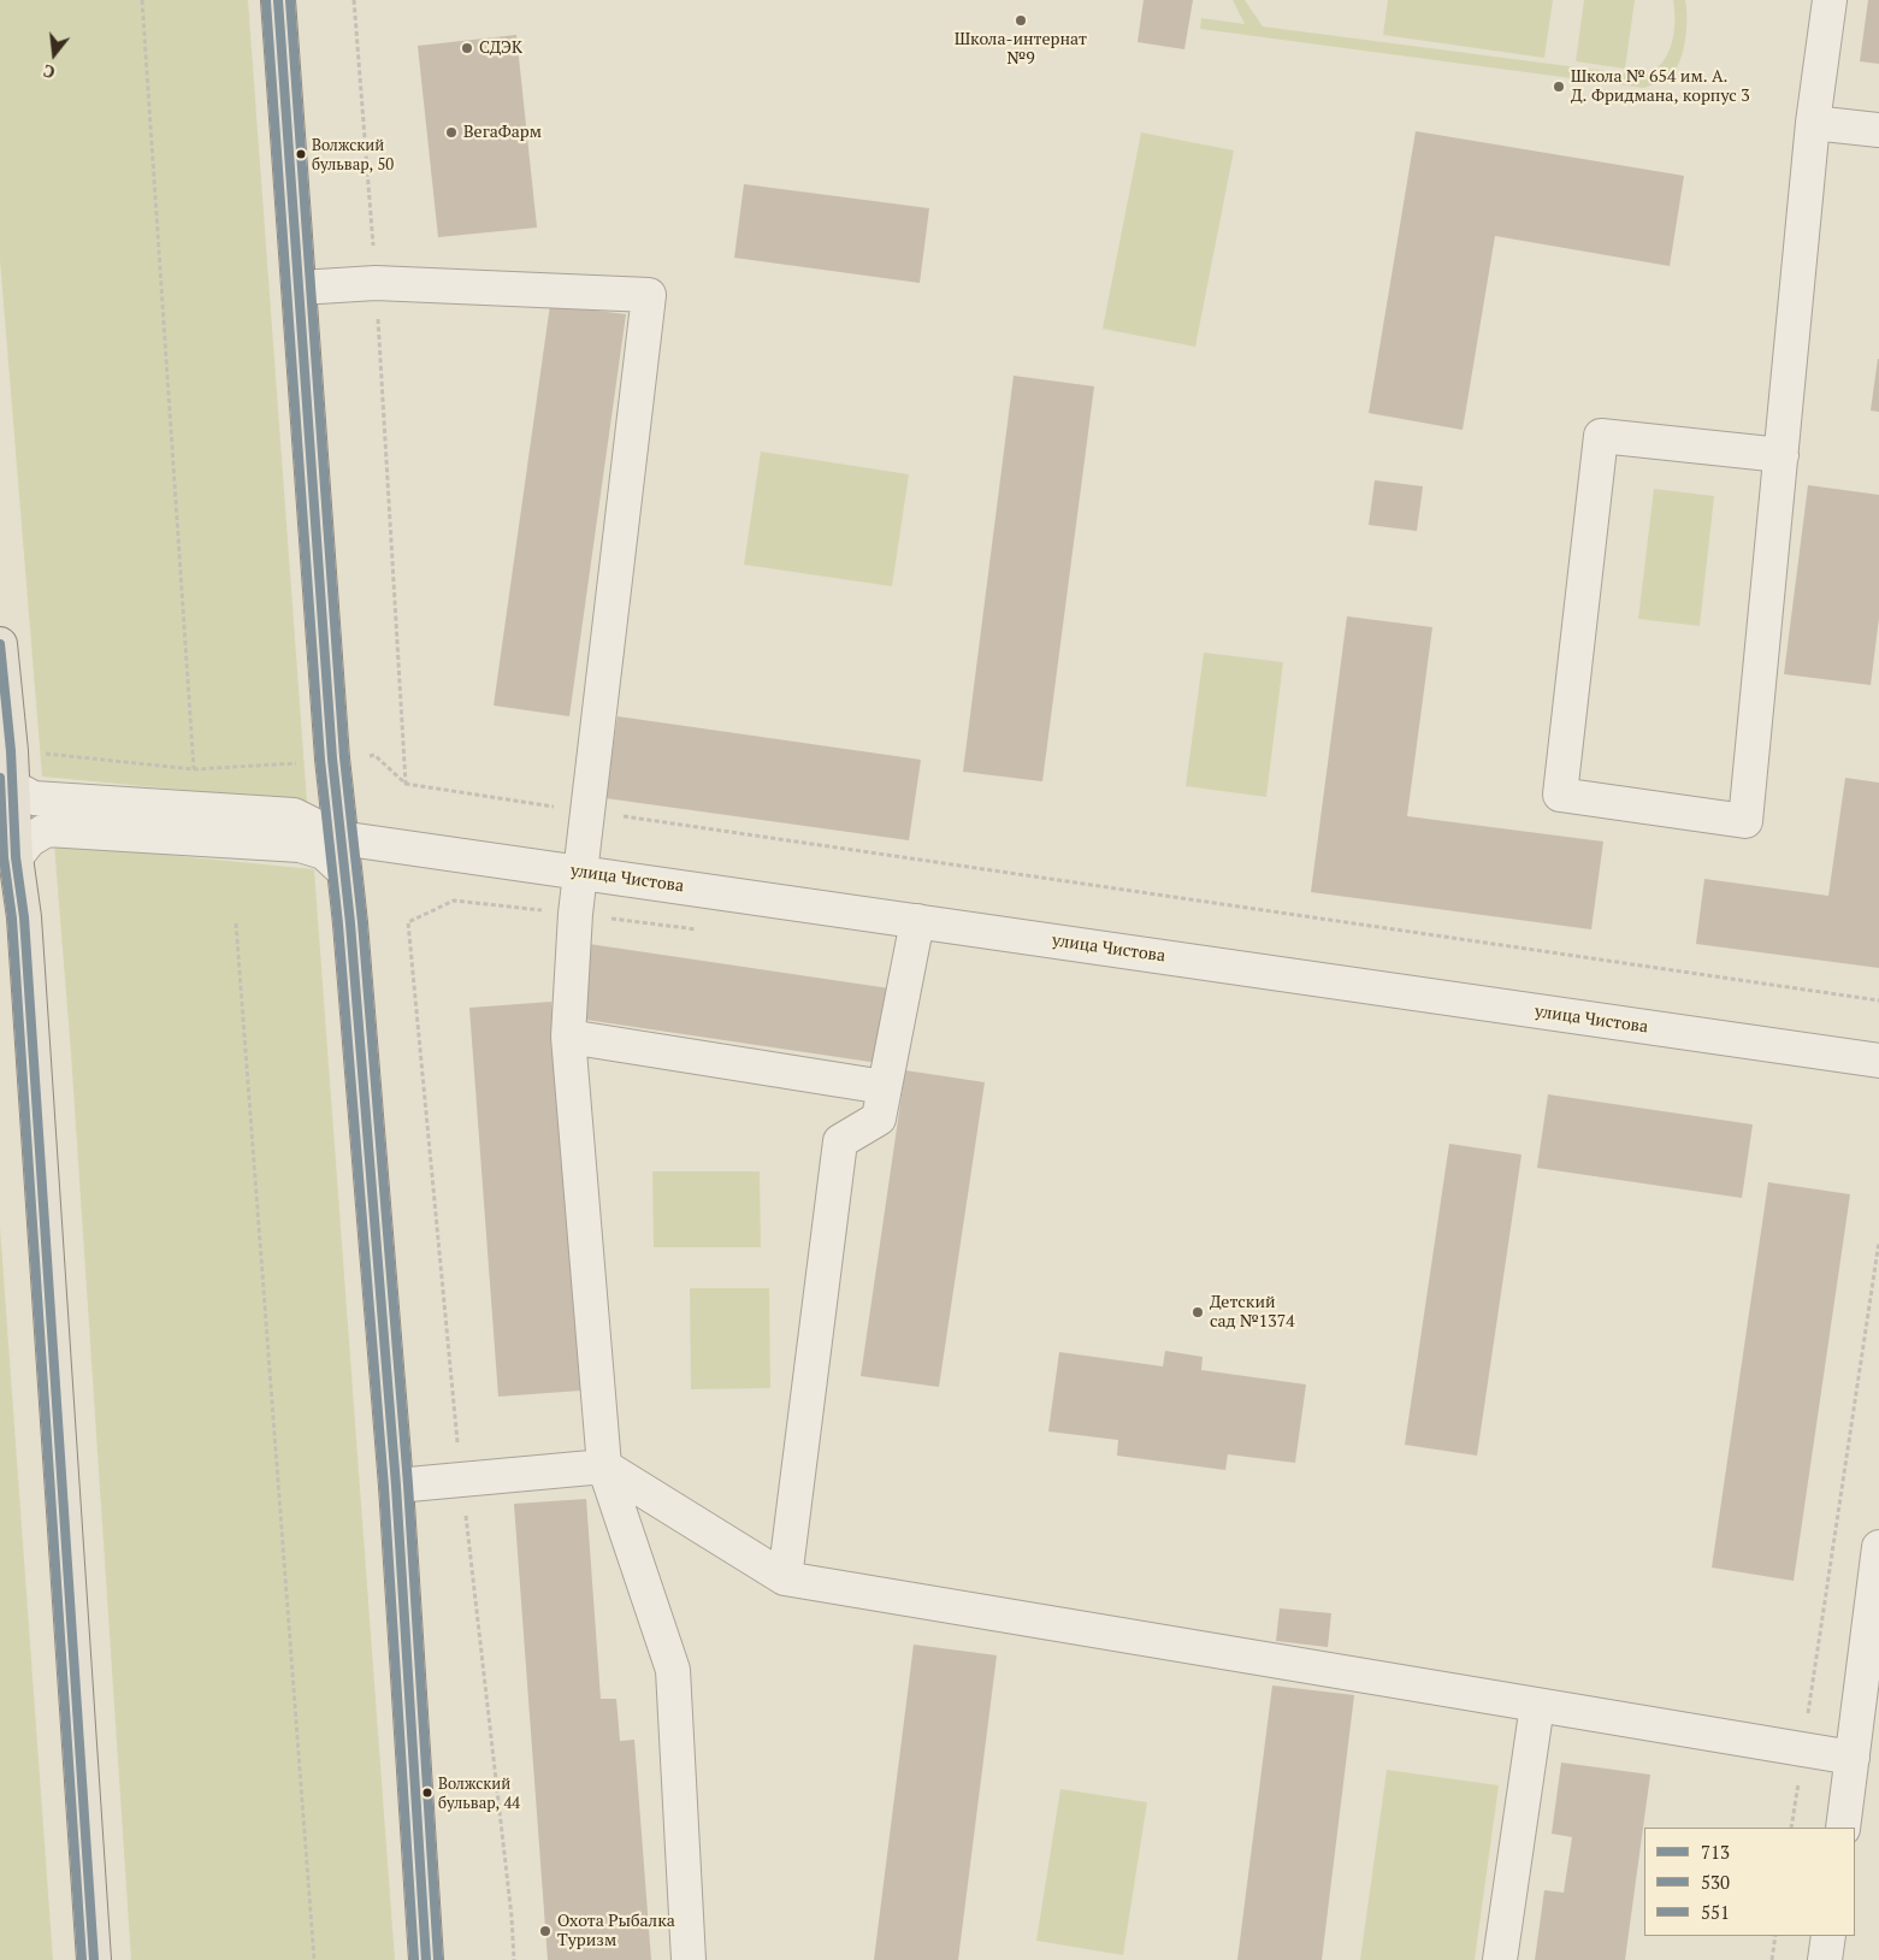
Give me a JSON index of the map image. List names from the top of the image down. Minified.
{"streets":{"street":["улица Чистова"]},"places":["Школа-интернат №9","СДЭК","Школа № 654 им. А. Д. Фридмана, корпус 3","ВегаФарм","Волжский бульвар, 50","Детский сад №1374","Волжский бульвар, 44","Охота Рыбалка Туризм"],"lines":["transit line 713","transit line 551","transit line 530"],"legend":["713","530","551"],"north":"bottom"}
